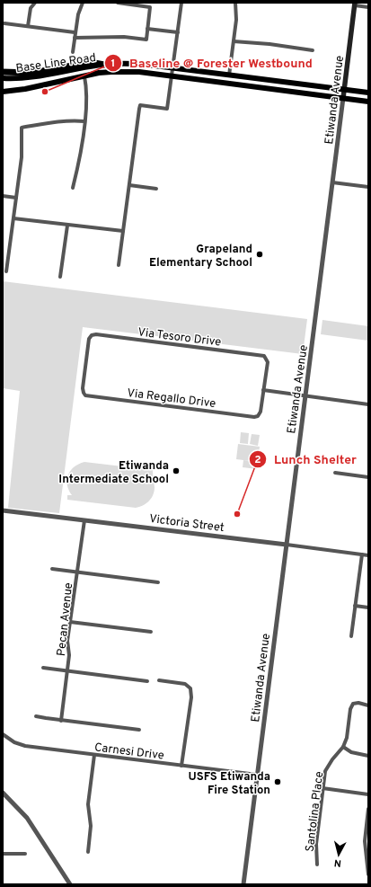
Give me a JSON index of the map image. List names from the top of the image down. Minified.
{"streets":{"main road":["Base Line Road","Etiwanda Avenue"],"street":["Via Tesoro Drive","Via Regallo Drive","Victoria Street","Pecan Avenue","Carnesi Drive","Santolina Place"]},"crossings":[["Base Line Road","Etiwanda Avenue"],["Etiwanda Avenue","Victoria Street"],["Etiwanda Avenue","Carnesi Drive"],["Via Tesoro Drive","Via Regallo Drive"],["Victoria Street","Pecan Avenue"]],"places":["Baseline @ Forester Westbound","Grapeland Elementary School","Etiwanda Intermediate School","Lunch Shelter","USFS Etiwanda Fire Station"],"north":"bottom"}
